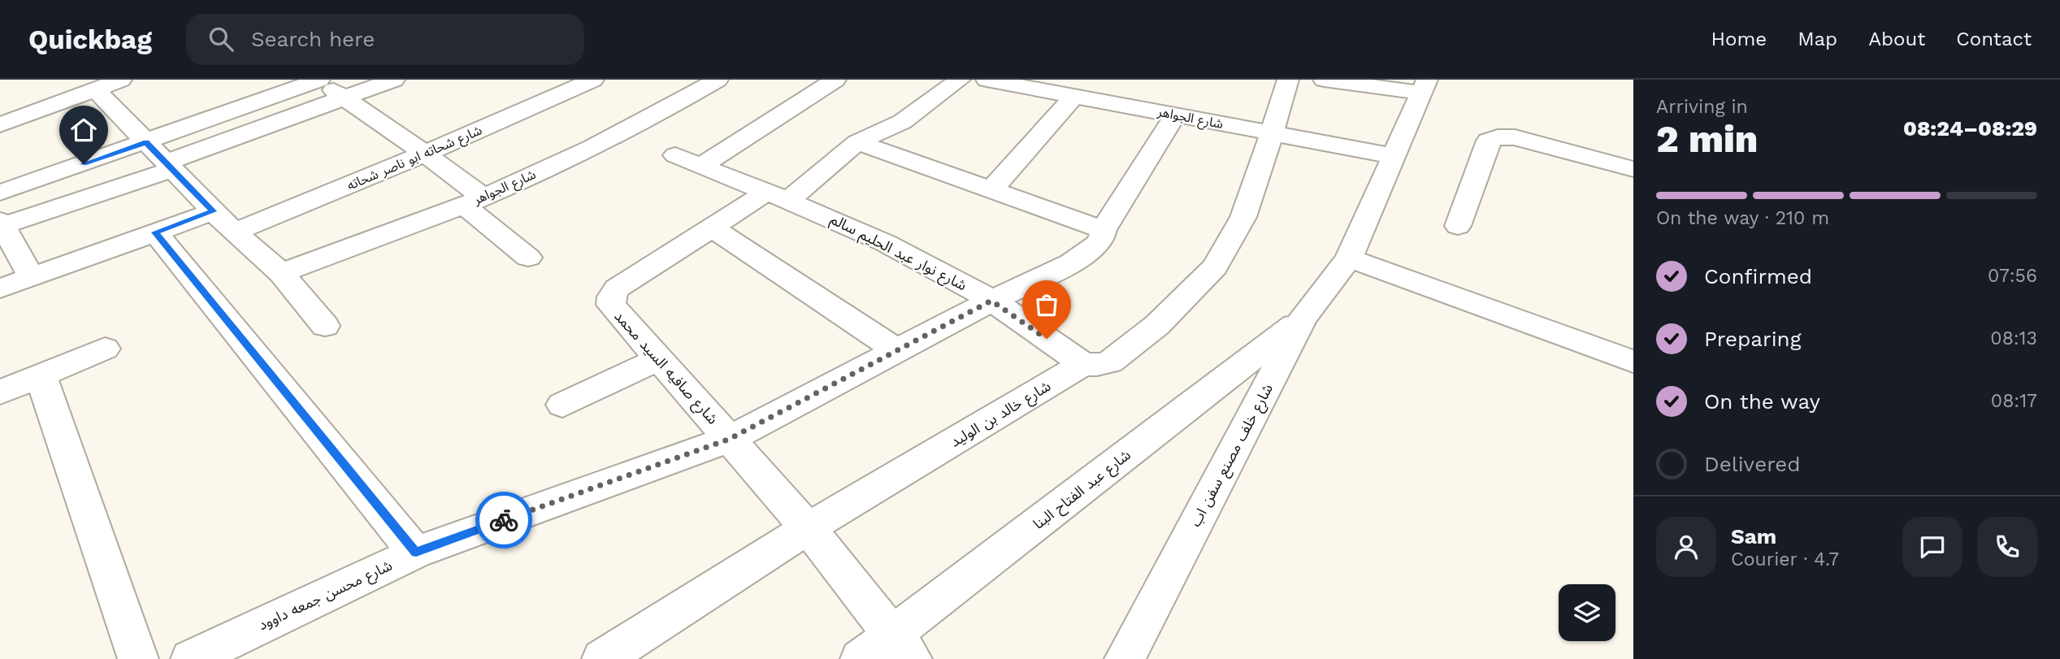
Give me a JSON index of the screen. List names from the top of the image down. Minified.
{"streets":{"street":["شارع الجواهر","شارع شحاته ابو ناصر شحاته","شارع نوار عبد الحليم سالم","شارع صافيه السيد محمد","شارع خالد بن الوليد","شارع خلف مصنع سفن اب","شارع عبد الفتاح البنا","شارع محسن جمعه داوود"]},"crossings":[["شارع الجواهر","شارع خالد بن الوليد"],["شارع الجواهر","شارع خلف مصنع سفن اب"],["شارع الجواهر","شارع محسن جمعه داوود"],["شارع نوار عبد الحليم سالم","شارع صافيه السيد محمد"],["شارع نوار عبد الحليم سالم","شارع خالد بن الوليد"],["شارع نوار عبد الحليم سالم","شارع محسن جمعه داوود"],["شارع صافيه السيد محمد","شارع خالد بن الوليد"],["شارع صافيه السيد محمد","شارع عبد الفتاح البنا"],["شارع صافيه السيد محمد","شارع محسن جمعه داوود"],["شارع خلف مصنع سفن اب","شارع عبد الفتاح البنا"]],"page":{"header":"Quickbag","search":"Search here","nav":["Home","Map","About","Contact"],"heading":["2 min","Arriving in","08:24–08:29"],"panel":["Sam","Courier · 4.7"],"bar":"On the way · 210 m","list":[["Confirmed","07:56"],["Preparing","08:13"],["On the way","08:17"],"Delivered"]}}
